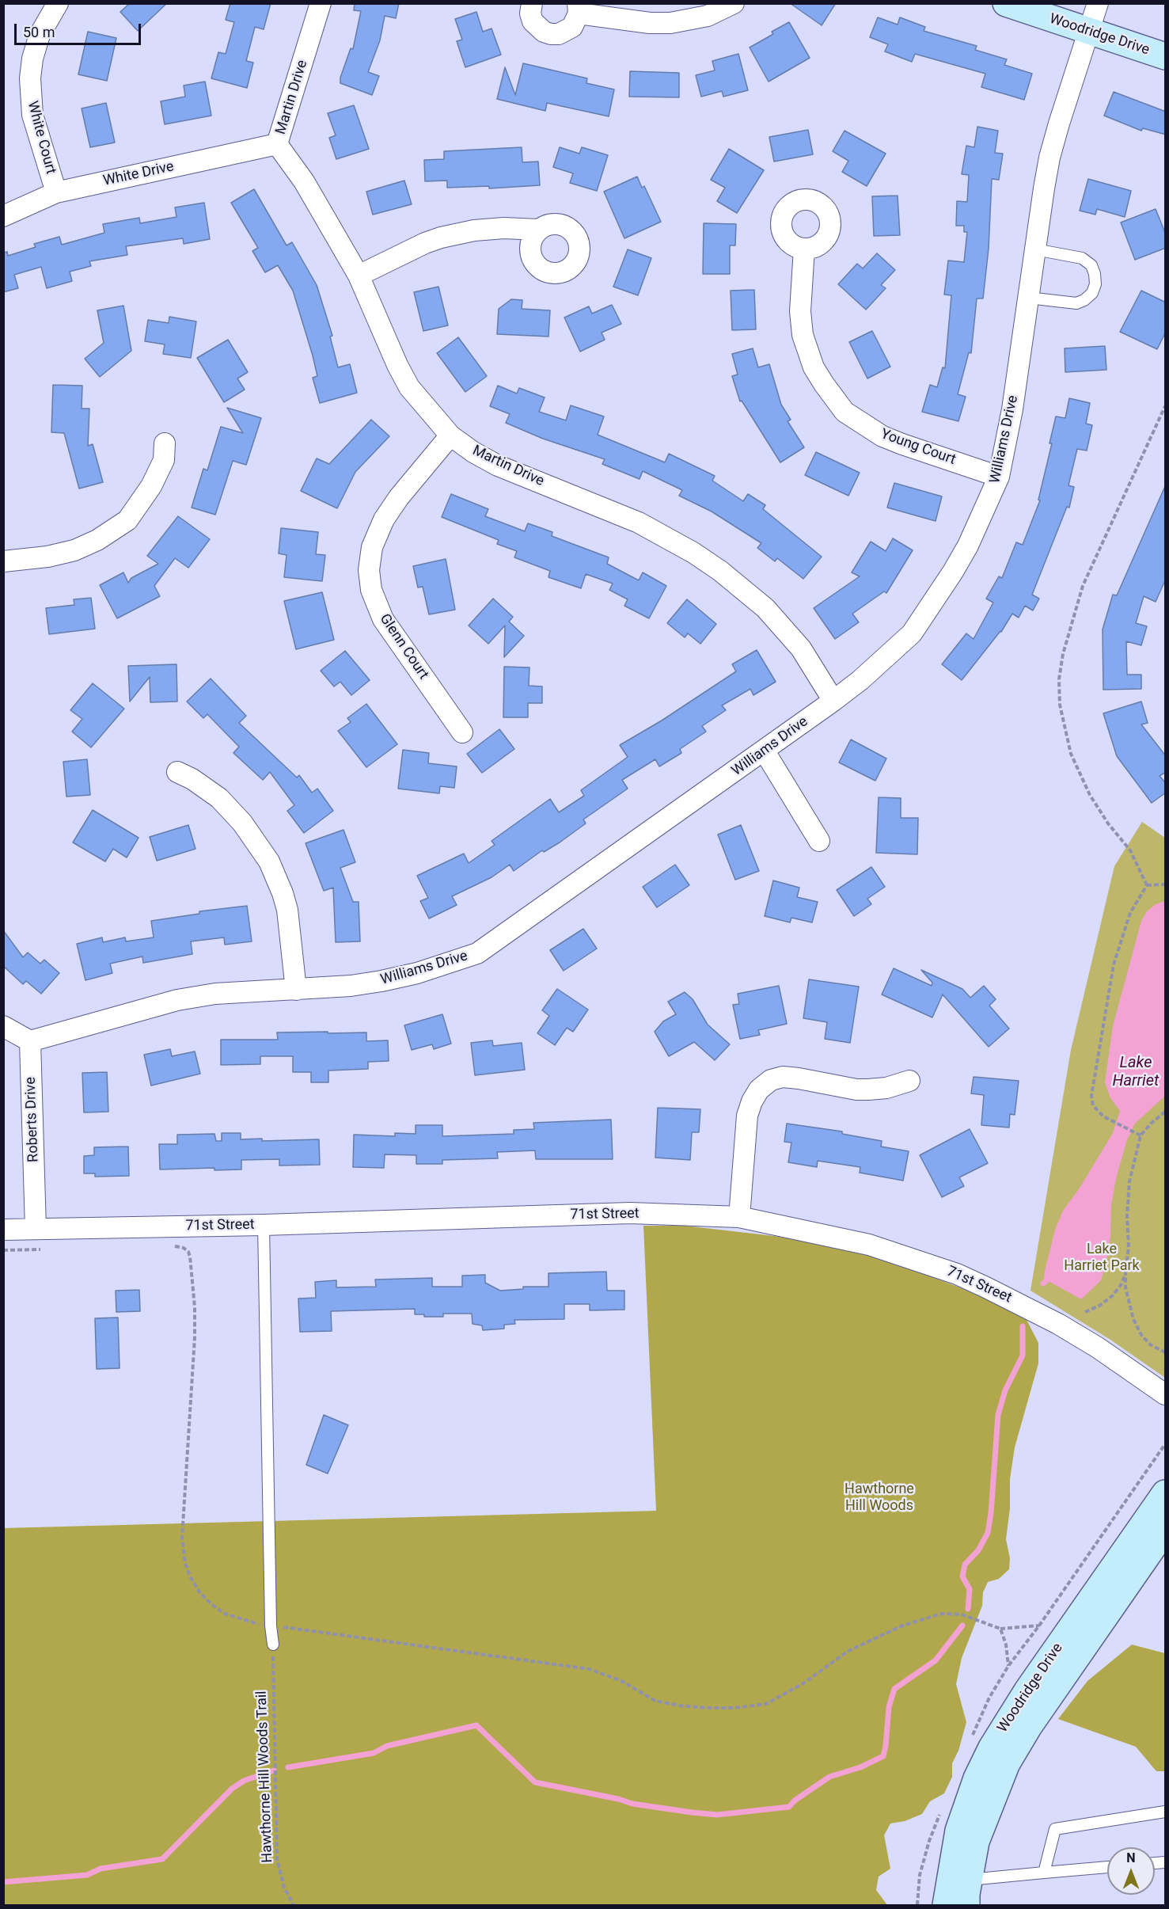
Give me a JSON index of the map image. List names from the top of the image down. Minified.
{"streets":{"street":["Woodridge Drive","Martin Drive","White Court","White Drive","Williams Drive","Young Court","Glenn Court","Roberts Drive","71st Street"],"path":["Hawthorne Hill Woods Trail"]},"crossings":[["Woodridge Drive","Williams Drive"],["Martin Drive","White Drive"],["Martin Drive","Williams Drive"],["Martin Drive","Glenn Court"],["White Court","White Drive"],["Williams Drive","Young Court"],["Williams Drive","Roberts Drive"],["Roberts Drive","71st Street"]],"water":["Lake Harriet"],"parks":["Lake Harriet Park","Hawthorne Hill Woods"],"scale_bar":"50 m","north":"top"}
